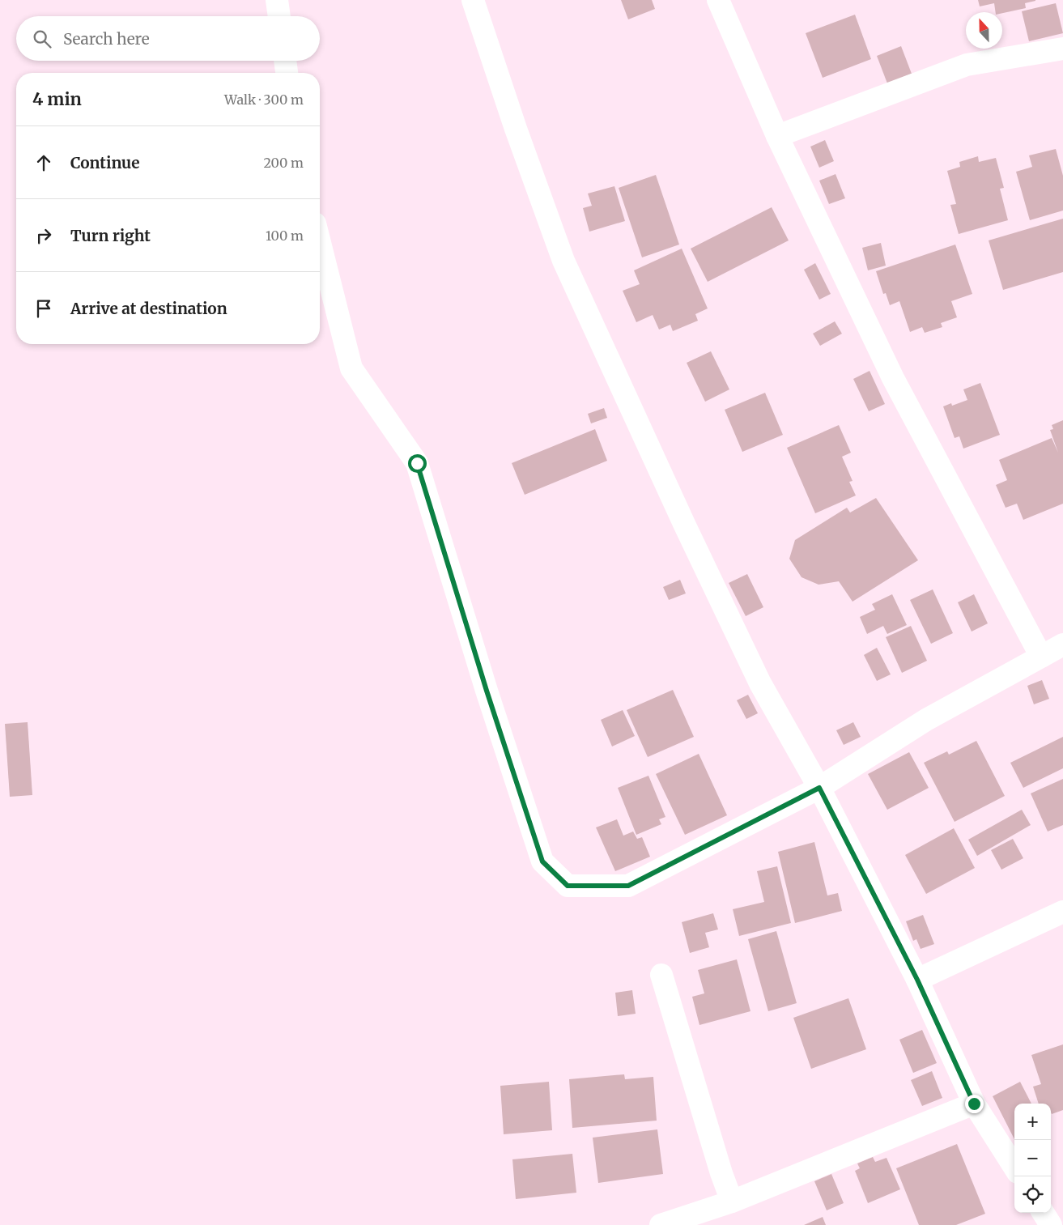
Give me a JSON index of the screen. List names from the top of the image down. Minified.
{"north":"top","page":{"search":"Search here","heading":["4 min","Walk · 300 m"],"list":[["Continue","200 m"],["Turn right","100 m"],"Arrive at destination"],"map_buttons":["+","−"]}}
